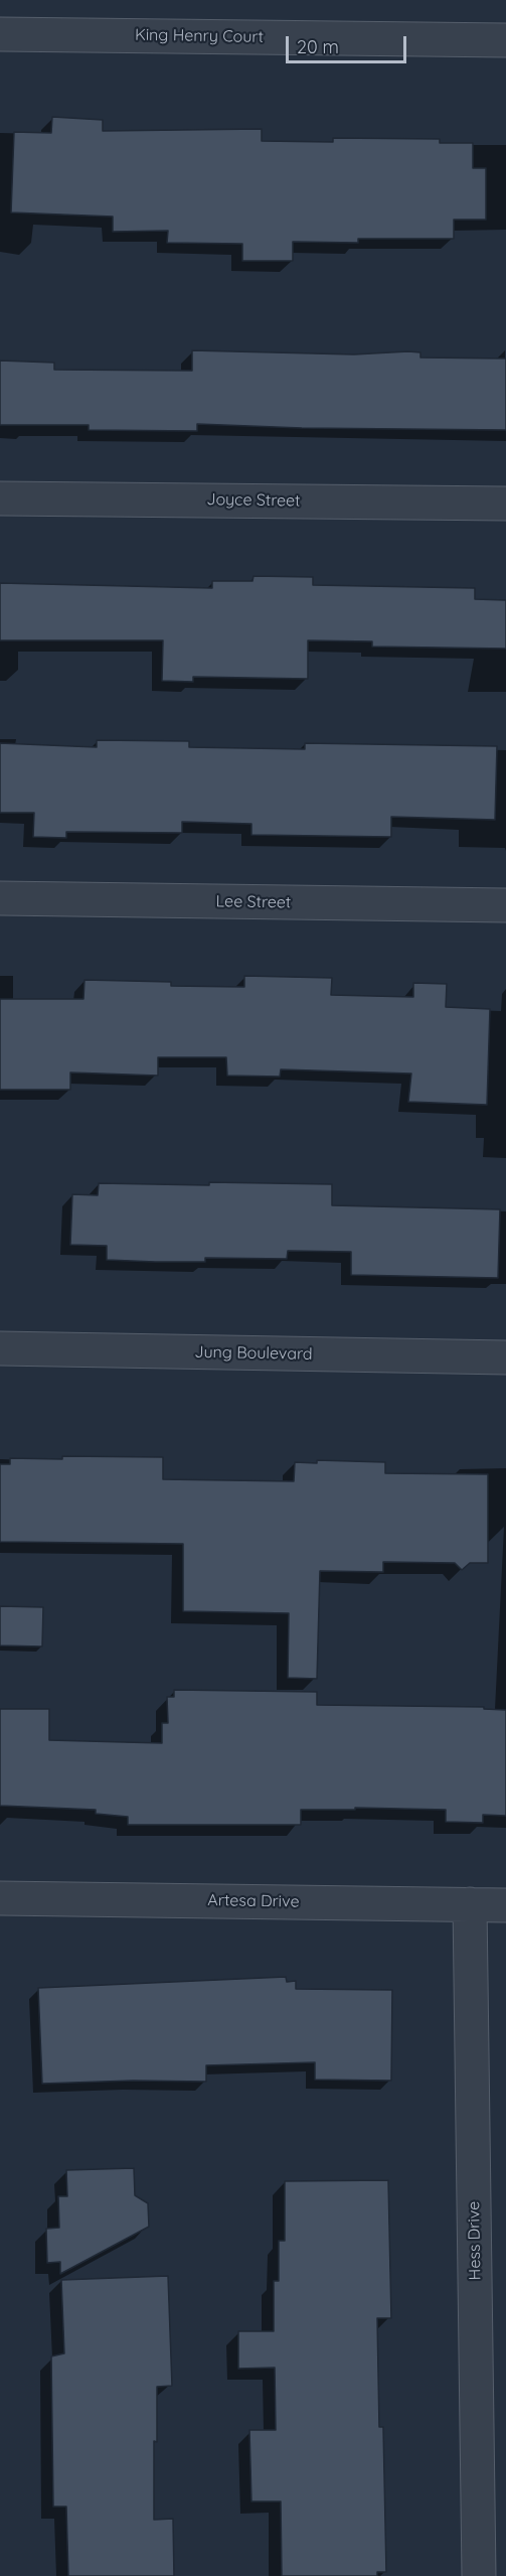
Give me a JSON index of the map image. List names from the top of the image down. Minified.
{"streets":{"street":["King Henry Court","Joyce Street","Lee Street","Jung Boulevard","Artesa Drive","Hess Drive"]},"crossings":[["Artesa Drive","Hess Drive"]],"scale_bar":"20 m"}
